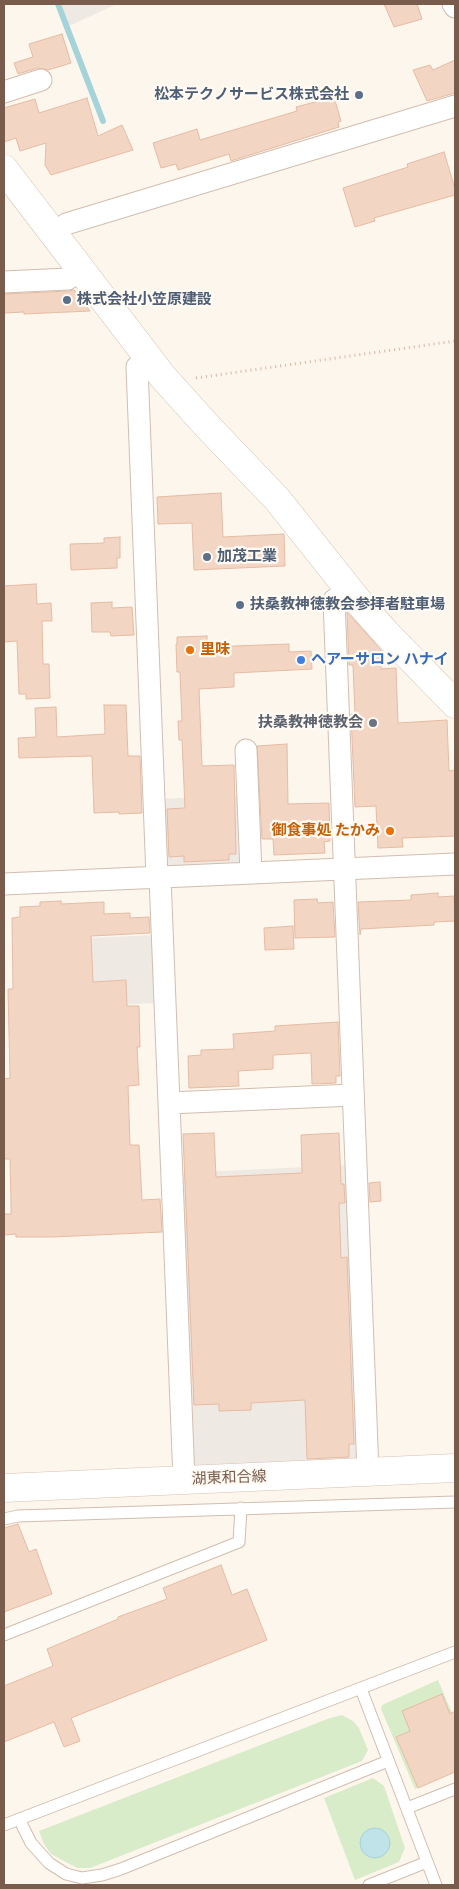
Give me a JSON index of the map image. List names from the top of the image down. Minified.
{"streets":{"street":["湖東和合線"]},"places":["松本テクノサービス株式会社","株式会社小笠原建設","加茂工業","扶桑教神徳教会参拝者駐車場","里味","ヘアーサロン ハナイ","扶桑教神徳教会","御食事処 たかみ"]}
